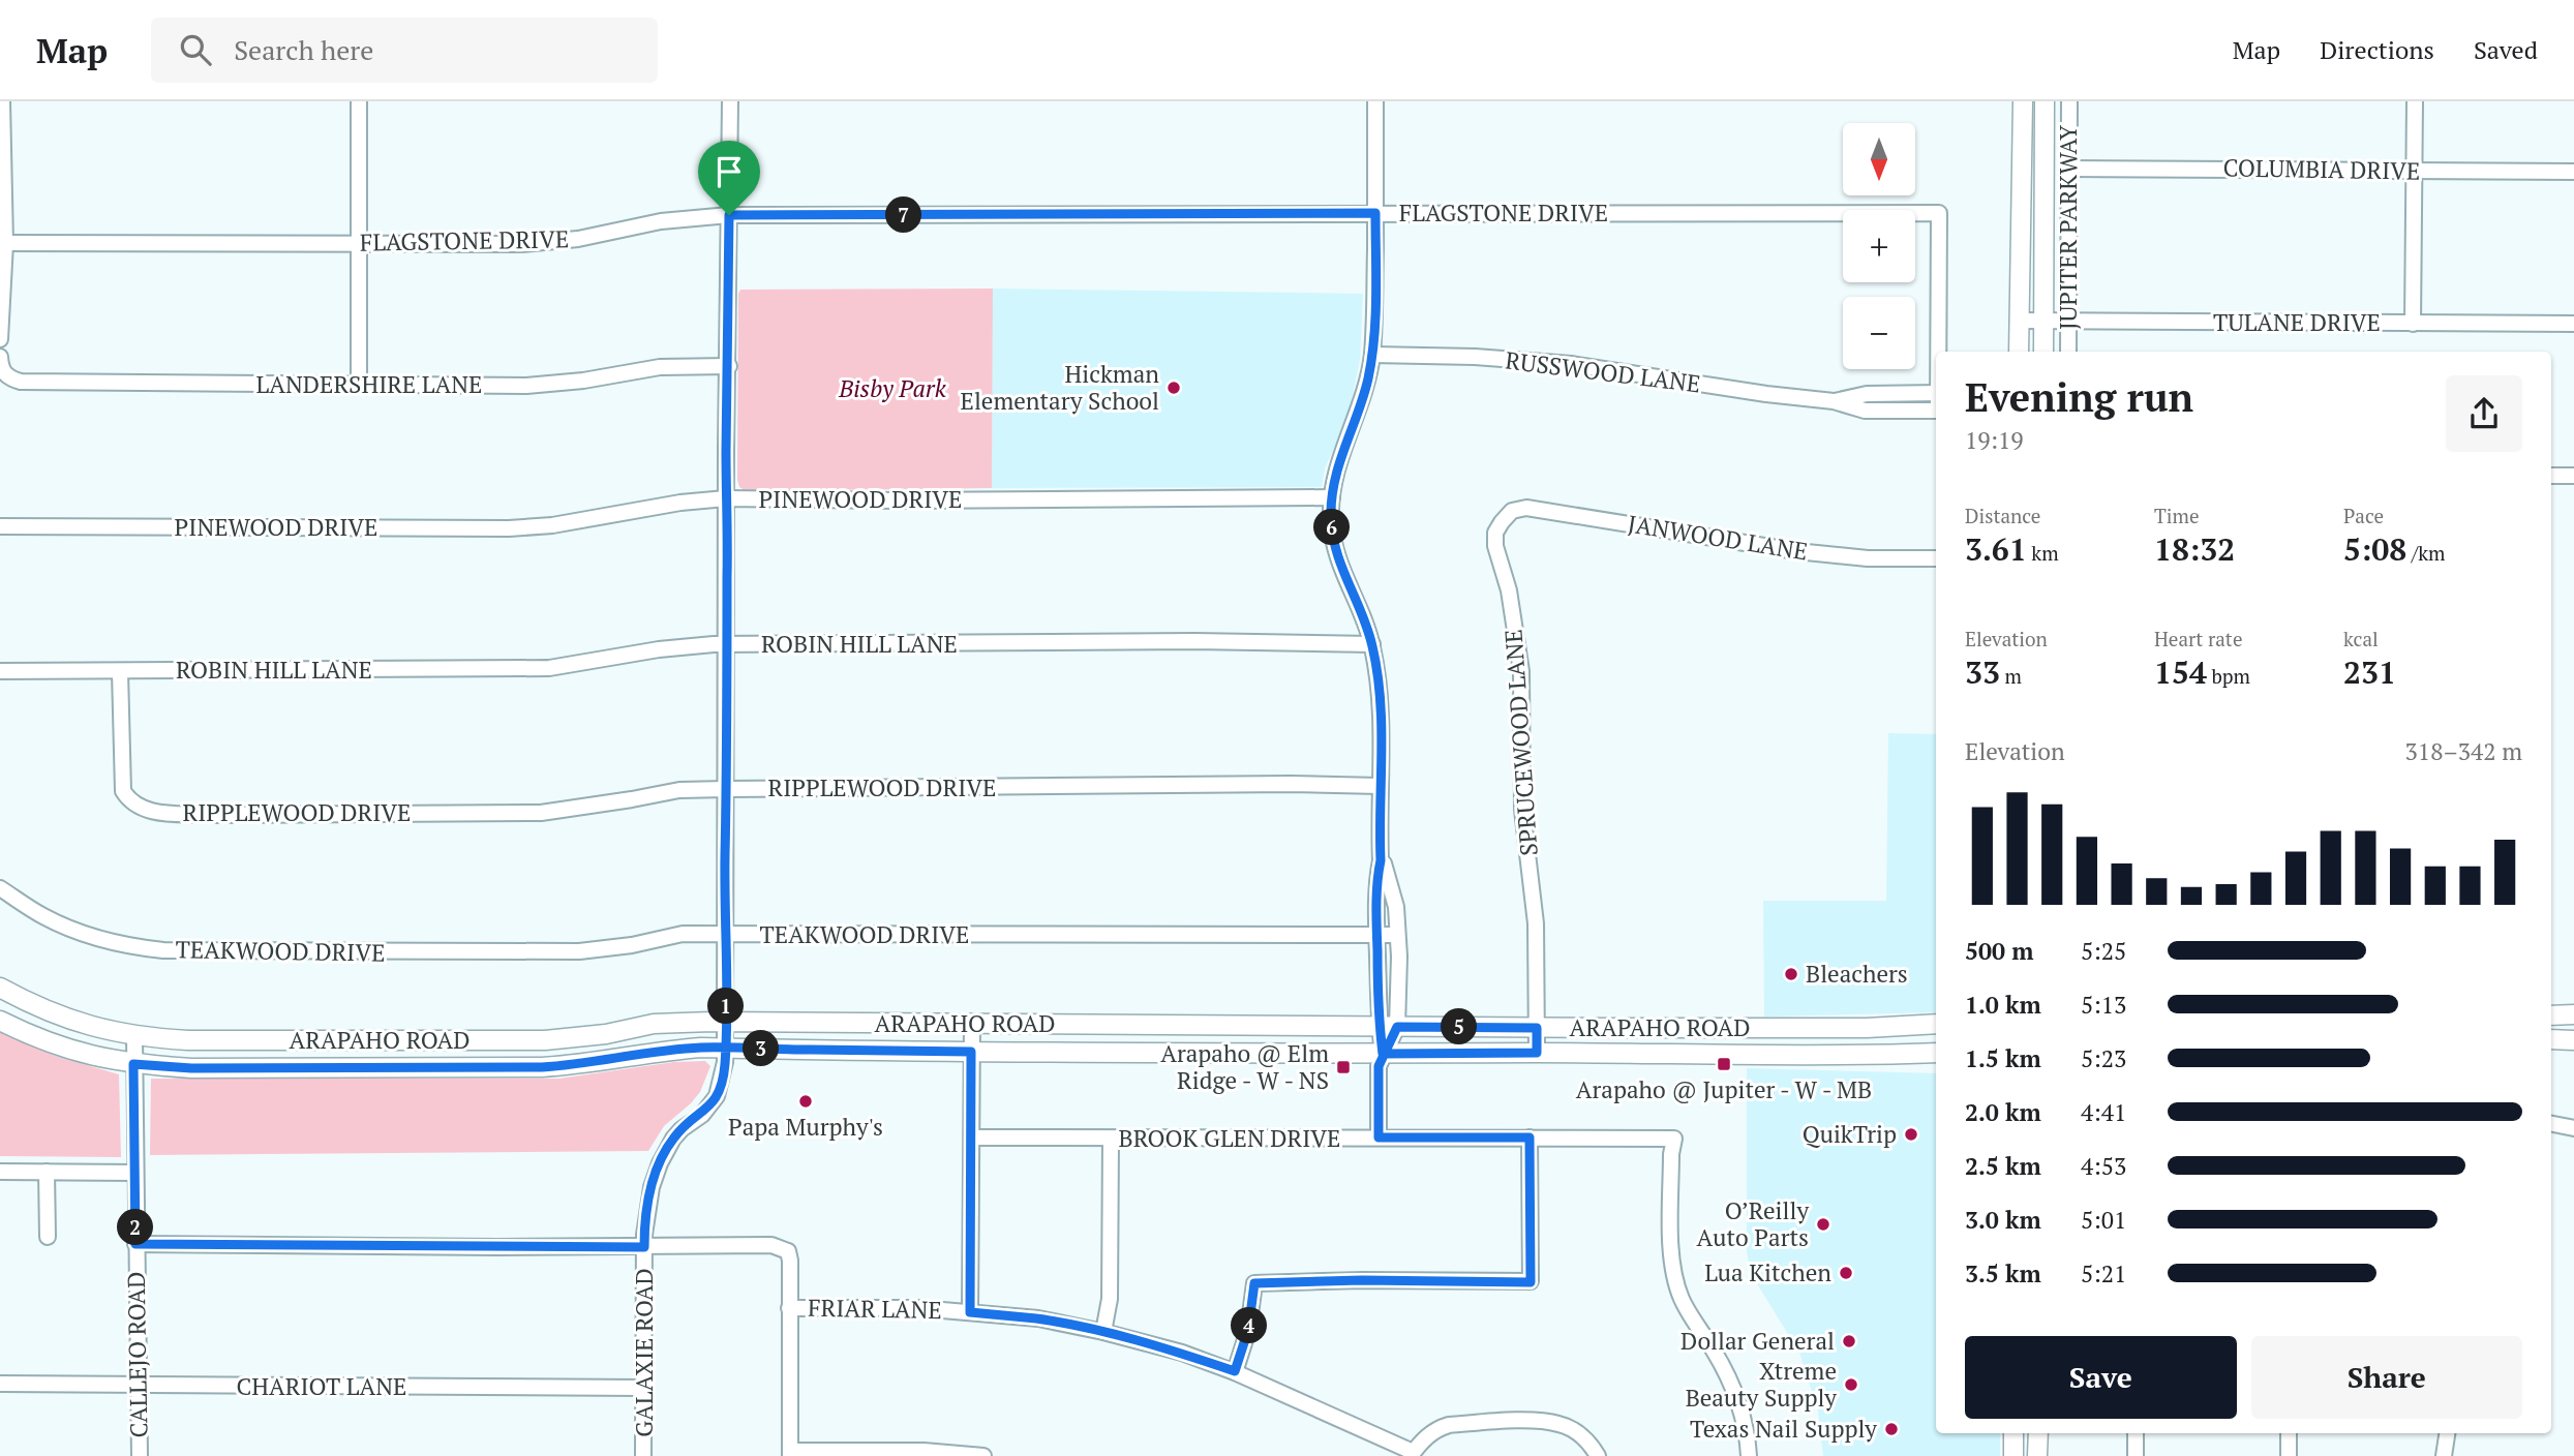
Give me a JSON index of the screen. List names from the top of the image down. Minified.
{"streets":{"main road":["ARAPAHO ROAD"],"street":["COLUMBIA DRIVE","FLAGSTONE DRIVE","JUPITER PARKWAY","TULANE DRIVE","RUSSWOOD LANE","LANDERSHIRE LANE","PINEWOOD DRIVE","JANWOOD LANE","ROBIN HILL LANE","SPRUCEWOOD LANE","RIPPLEWOOD DRIVE","TEAKWOOD DRIVE","BROOK GLEN DRIVE","FRIAR LANE","GALAXIE ROAD","CALLEJO ROAD","CHARIOT LANE"]},"crossings":[["COLUMBIA DRIVE","JUPITER PARKWAY"],["FLAGSTONE DRIVE","GALAXIE ROAD"],["JUPITER PARKWAY","TULANE DRIVE"],["LANDERSHIRE LANE","GALAXIE ROAD"],["PINEWOOD DRIVE","GALAXIE ROAD"],["JANWOOD LANE","SPRUCEWOOD LANE"],["ROBIN HILL LANE","RIPPLEWOOD DRIVE"],["ROBIN HILL LANE","GALAXIE ROAD"],["SPRUCEWOOD LANE","ARAPAHO ROAD"],["RIPPLEWOOD DRIVE","GALAXIE ROAD"],["TEAKWOOD DRIVE","GALAXIE ROAD"],["ARAPAHO ROAD","GALAXIE ROAD"],["ARAPAHO ROAD","CALLEJO ROAD"],["GALAXIE ROAD","CHARIOT LANE"],["CALLEJO ROAD","CHARIOT LANE"]],"parks":["Bisby Park"],"places":{"other":["Hickman Elementary School","Bleachers","Papa Murphy's","QuikTrip","O’Reilly Auto Parts","Lua Kitchen","Dollar General","Xtreme Beauty Supply","Texas Nail Supply"],"transit":["Arapaho @ Jupiter - W - MB","Arapaho @ Elm Ridge - W - NS"]},"north":"bottom","page":{"header":"Map","search":"Search here","nav":["Map","Directions","Saved"],"map_buttons":["+","−"],"pins":["7","6","1","5","3","2","4"],"heading":["Evening run","19:19"],"stats":[["Distance","3.61 km"],["Time","18:32"],["Pace","5:08 /km"],["Elevation","33 m"],["Heart rate","154 bpm"],["kcal","231"]],"chart":["Elevation","318–342 m"],"list":[{"name":"500 m","note":"5:25"},{"name":"1.0 km","note":"5:13"},{"name":"1.5 km","note":"5:23"},{"name":"2.0 km","note":"4:41"},{"name":"2.5 km","note":"4:53"},{"name":"3.0 km","note":"5:01"},{"name":"3.5 km","note":"5:21"}],"buttons":["Save","Share"]}}
